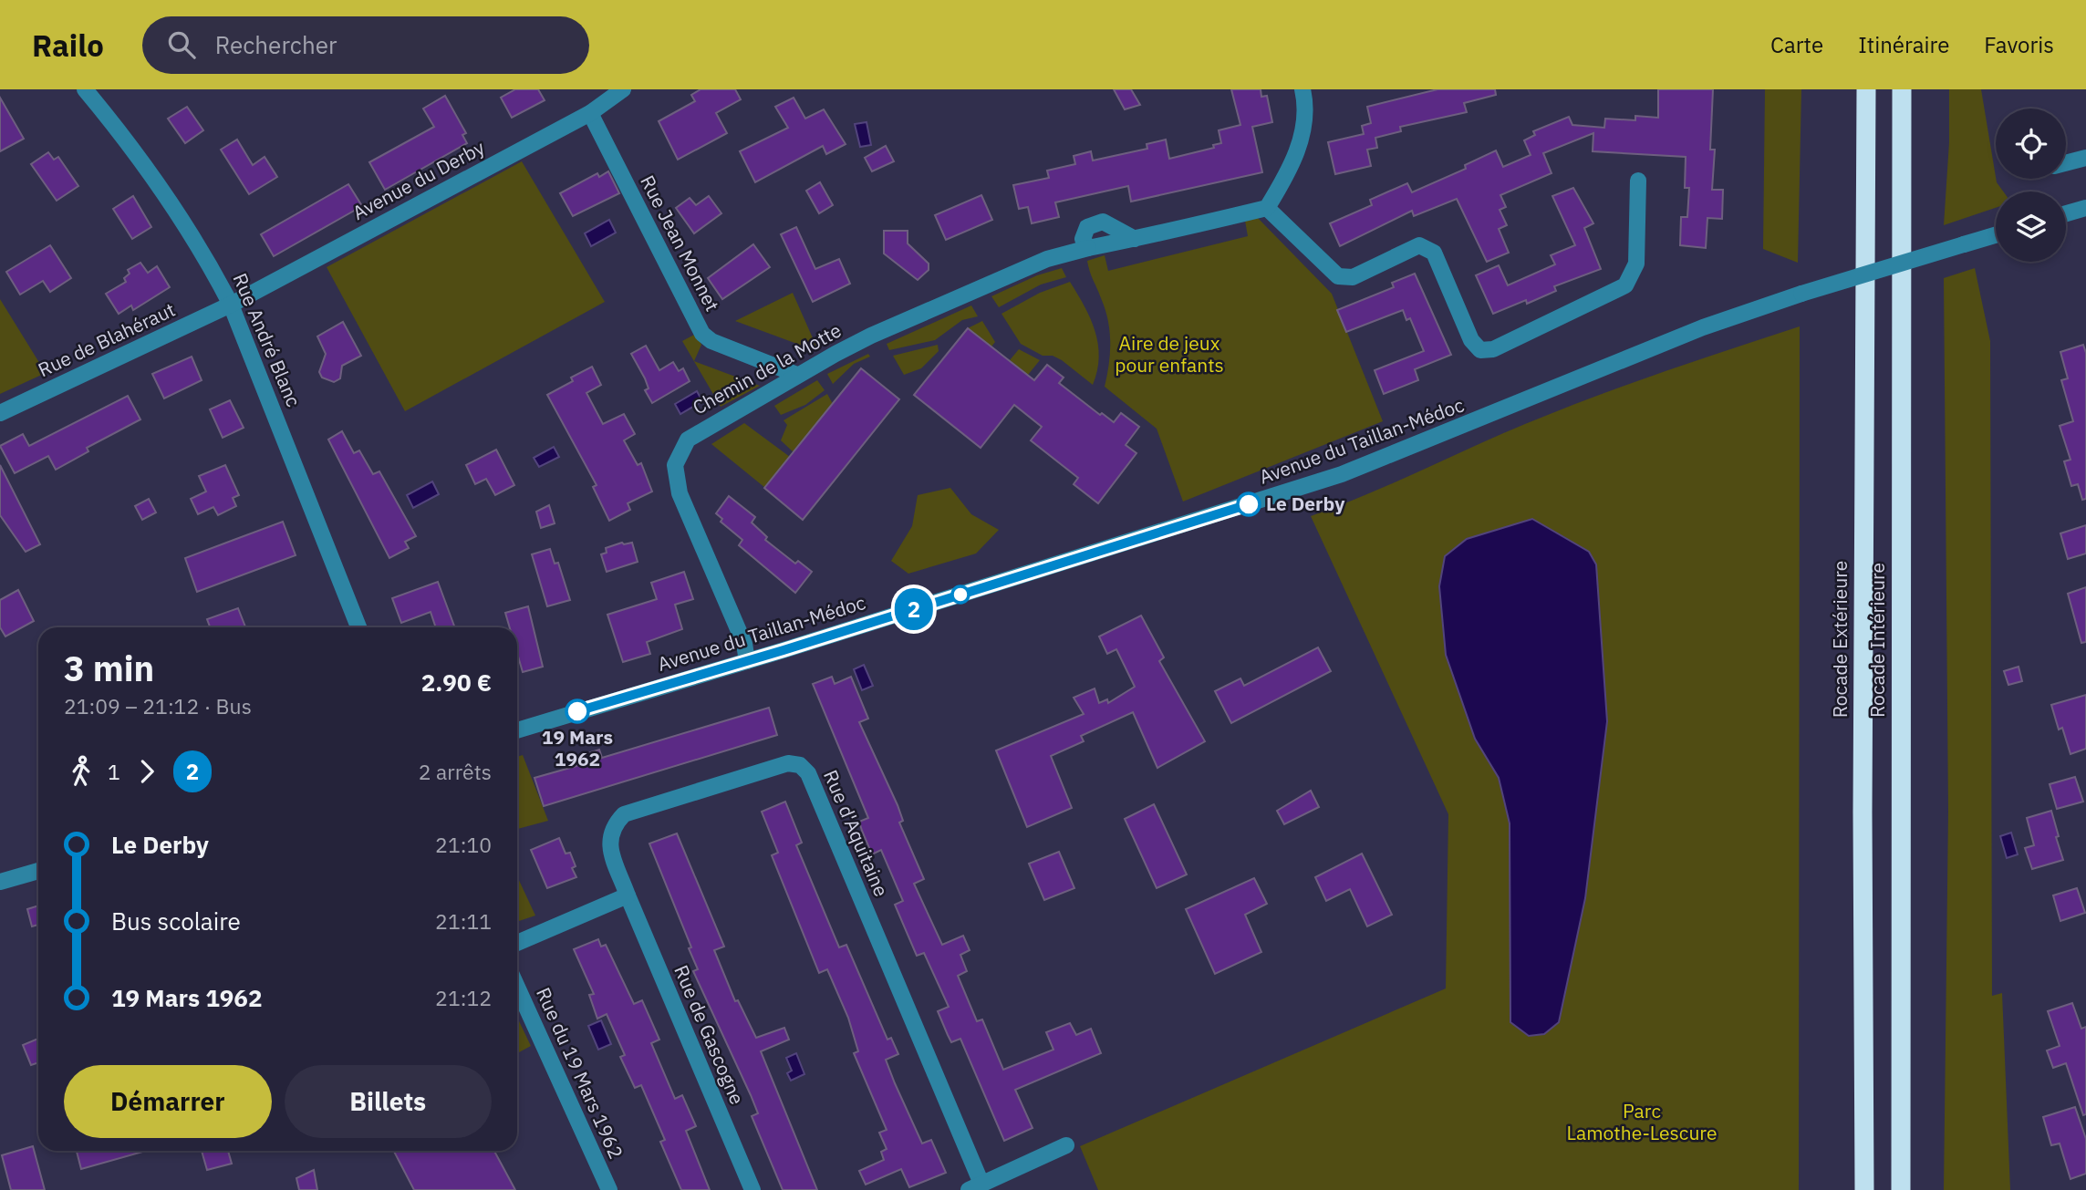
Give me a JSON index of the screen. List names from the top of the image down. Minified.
{"streets":{"highway":["Rocade Extérieure","Rocade Intérieure"],"street":["Avenue du Derby","Rue Jean Monnet","Rue de Blahéraut","Rue André Blanc","Chemin de la Motte","Avenue du Taillan-Médoc","Rue d'Aquitaine","Rue de Gascogne","Rue du 19 Mars 1962"]},"crossings":[["Avenue du Derby","Rue Jean Monnet"],["Avenue du Derby","Rue de Blahéraut"],["Avenue du Derby","Rue André Blanc"],["Rue Jean Monnet","Chemin de la Motte"],["Rue de Blahéraut","Rue André Blanc"],["Chemin de la Motte","Avenue du Taillan-Médoc"],["Rue d'Aquitaine","Rue de Gascogne"]],"parks":["Aire de jeux pour enfants","Parc Lamothe-Lescure"],"places":["Le Derby","19 Mars 1962"],"lines":["bus line 2"],"page":{"header":"Railo","search":"Rechercher","nav":["Carte","Itinéraire","Favoris"],"on_map":"2","heading":["3 min","21:09 – 21:12 · Bus","2.90 €"],"legs":["1","2","2 arrêts"],"list":[{"name":"Le Derby","value":"21:10"},{"name":"Bus scolaire","value":"21:11"},{"name":"19 Mars 1962","value":"21:12"}],"buttons":["Démarrer","Billets"]}}
